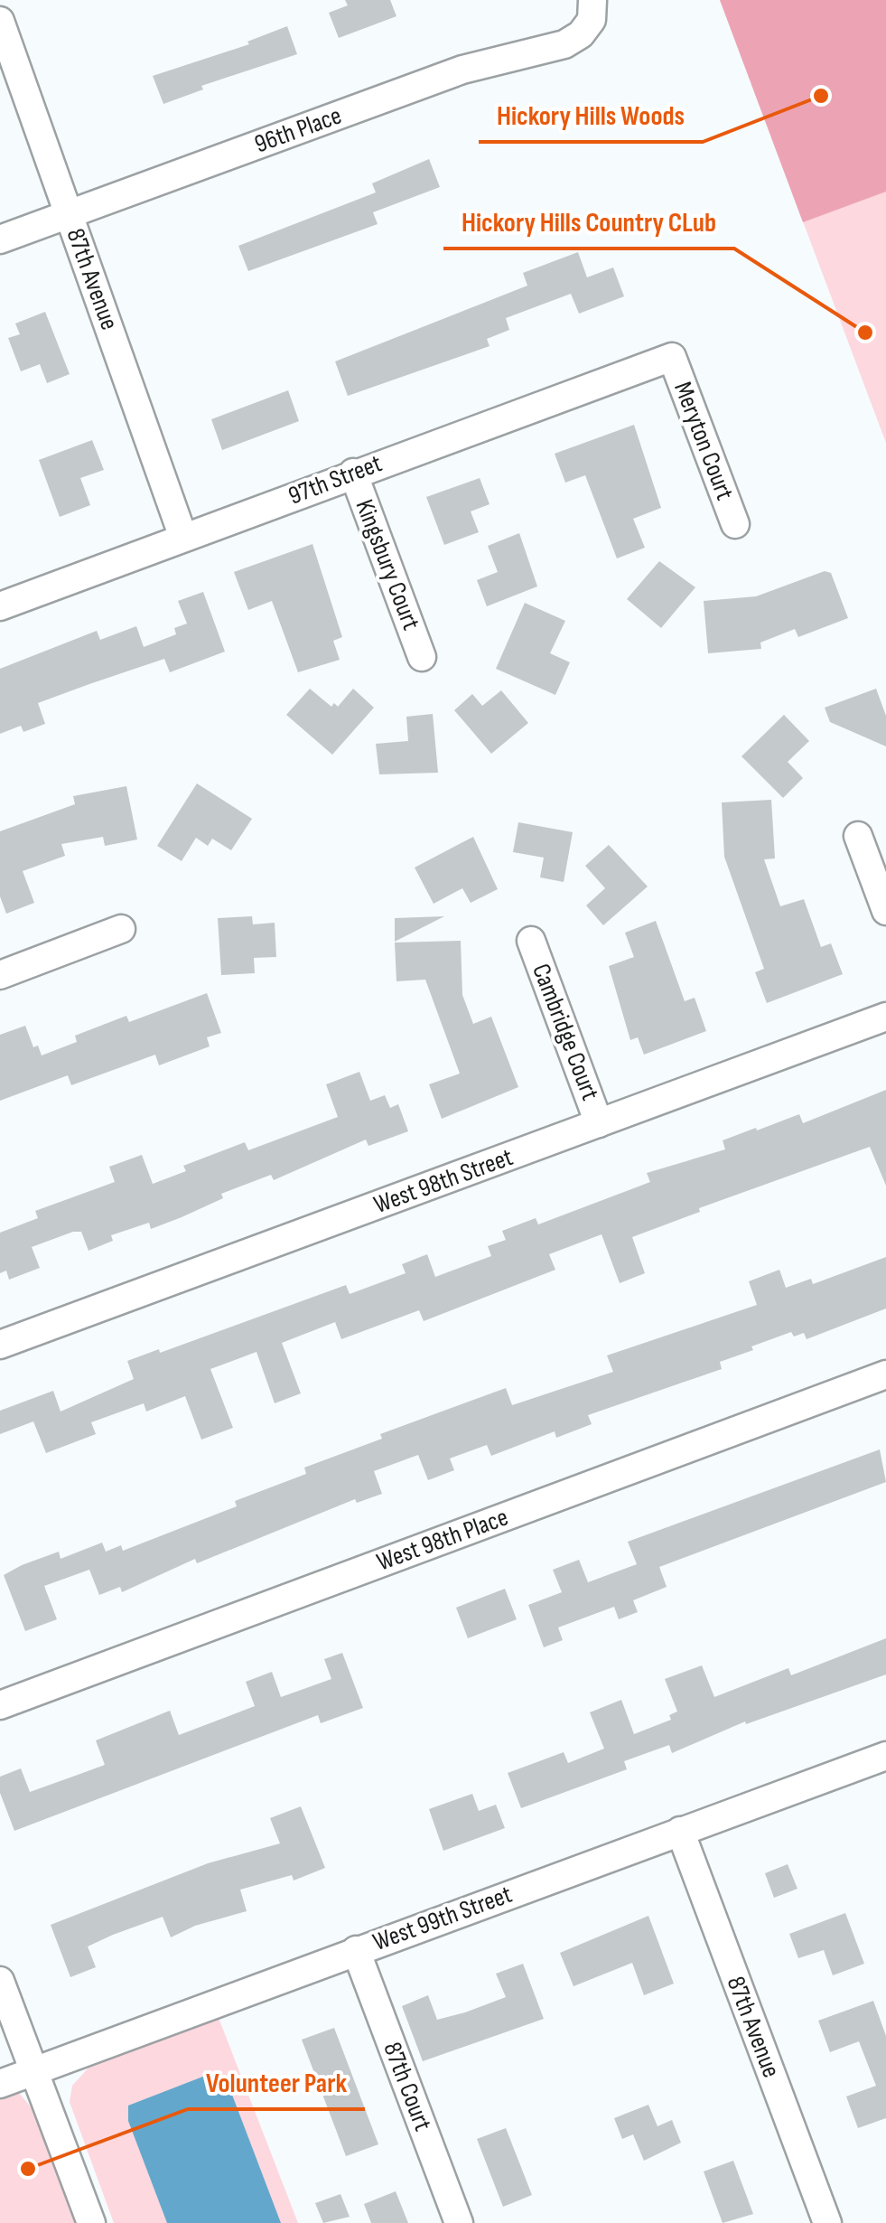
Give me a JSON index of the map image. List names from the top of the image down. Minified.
{"streets":{"street":["96th Place","87th Avenue","Meryton Court","97th Street","Kingsbury Court","Cambridge Court","West 98th Street","West 98th Place","West 99th Street","87th Court"]},"crossings":[["96th Place","87th Avenue"],["87th Avenue","97th Street"],["87th Avenue","West 99th Street"],["Meryton Court","97th Street"],["97th Street","Kingsbury Court"],["Cambridge Court","West 98th Street"],["West 99th Street","87th Court"]],"places":["Hickory Hills Woods","Hickory Hills Country CLub","Volunteer Park"]}
